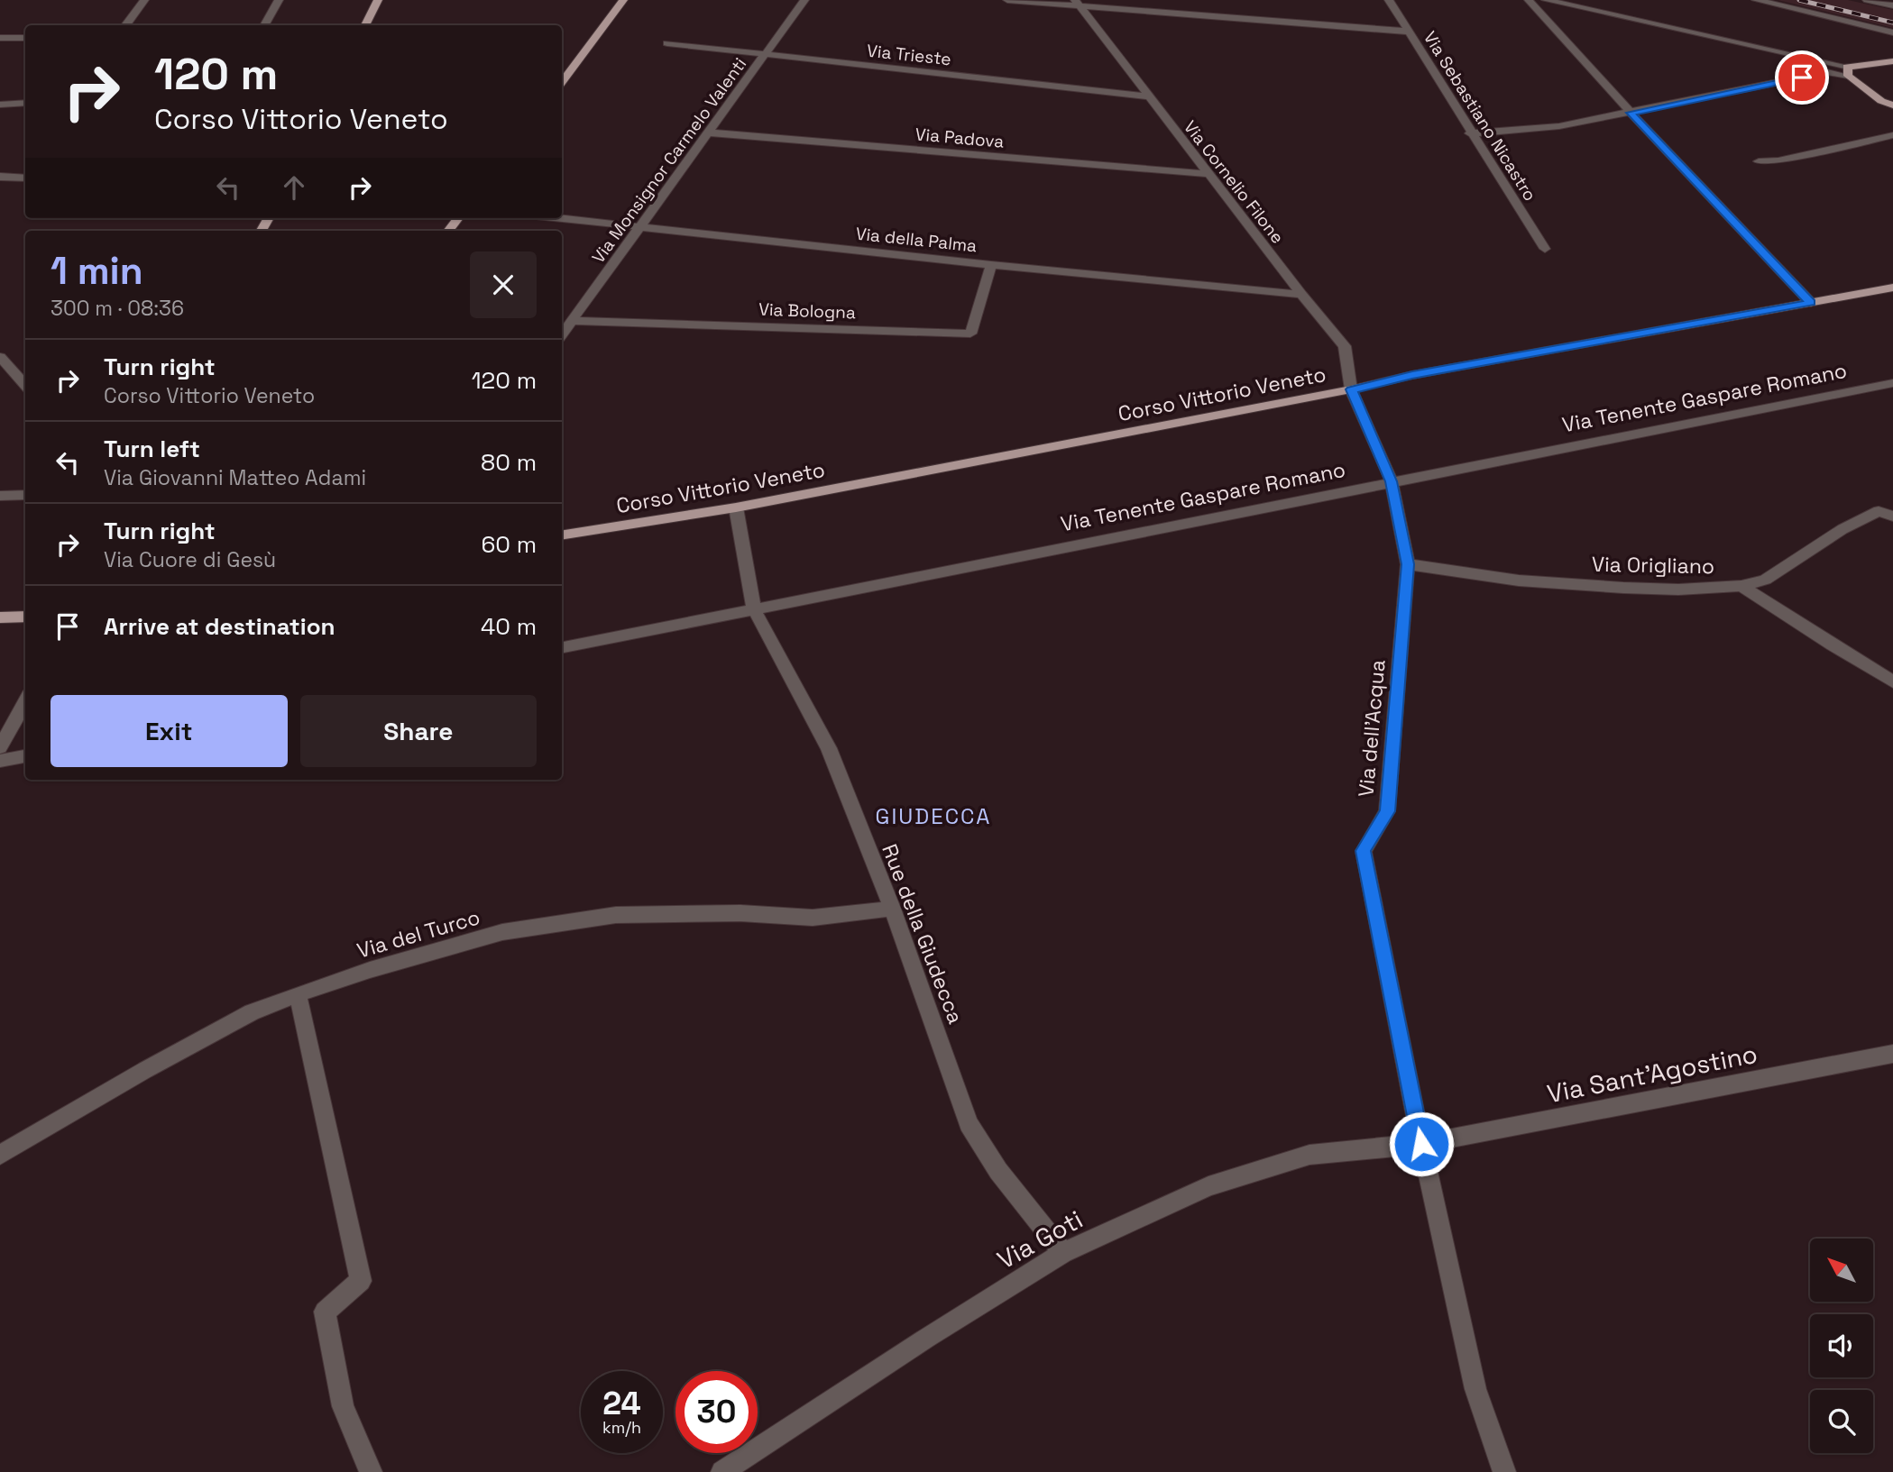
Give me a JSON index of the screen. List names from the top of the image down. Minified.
{"streets":{"main road":["Corso Vittorio Veneto"],"street":["Via Trieste","Via Sebastiano Nicastro","Via Padova","Via Monsignor Carmelo Valenti","Via Cornelio Filone","Via della Palma","Via Bologna","Via Tenente Gaspare Romano","Via Origliano","Via dell'Acqua","Via del Turco","Rue della Giudecca","Via Sant'Agostino","Via Goti"]},"crossings":[["Via Trieste","Via Monsignor Carmelo Valenti"],["Via Trieste","Via Cornelio Filone"],["Via Padova","Via Monsignor Carmelo Valenti"],["Via Padova","Via Cornelio Filone"],["Via Monsignor Carmelo Valenti","Via della Palma"],["Via Monsignor Carmelo Valenti","Via Bologna"],["Via Cornelio Filone","Via della Palma"],["Via Cornelio Filone","Corso Vittorio Veneto"],["Via Cornelio Filone","Via dell'Acqua"],["Via della Palma","Via Bologna"],["Corso Vittorio Veneto","Via dell'Acqua"],["Corso Vittorio Veneto","Rue della Giudecca"],["Via Tenente Gaspare Romano","Via dell'Acqua"],["Via Tenente Gaspare Romano","Rue della Giudecca"],["Via Origliano","Via dell'Acqua"],["Via dell'Acqua","Via Sant'Agostino"],["Via dell'Acqua","Via Goti"],["Via del Turco","Rue della Giudecca"],["Rue della Giudecca","Via Goti"],["Via Sant'Agostino","Via Goti"]],"districts":["GIUDECCA"],"north":"top left","page":{"turn":["120 m","Corso Vittorio Veneto"],"heading":["1 min","300 m · 08:36"],"list":[{"name":"Turn right","note":"Corso Vittorio Veneto","value":"120 m"},{"name":"Turn left","note":"Via Giovanni Matteo Adami","value":"80 m"},{"name":"Turn right","note":"Via Cuore di Gesù","value":"60 m"},{"name":"Arrive at destination","value":"40 m"}],"buttons":["Exit","Share"],"speed":"24 km/h","limit":"30"}}
